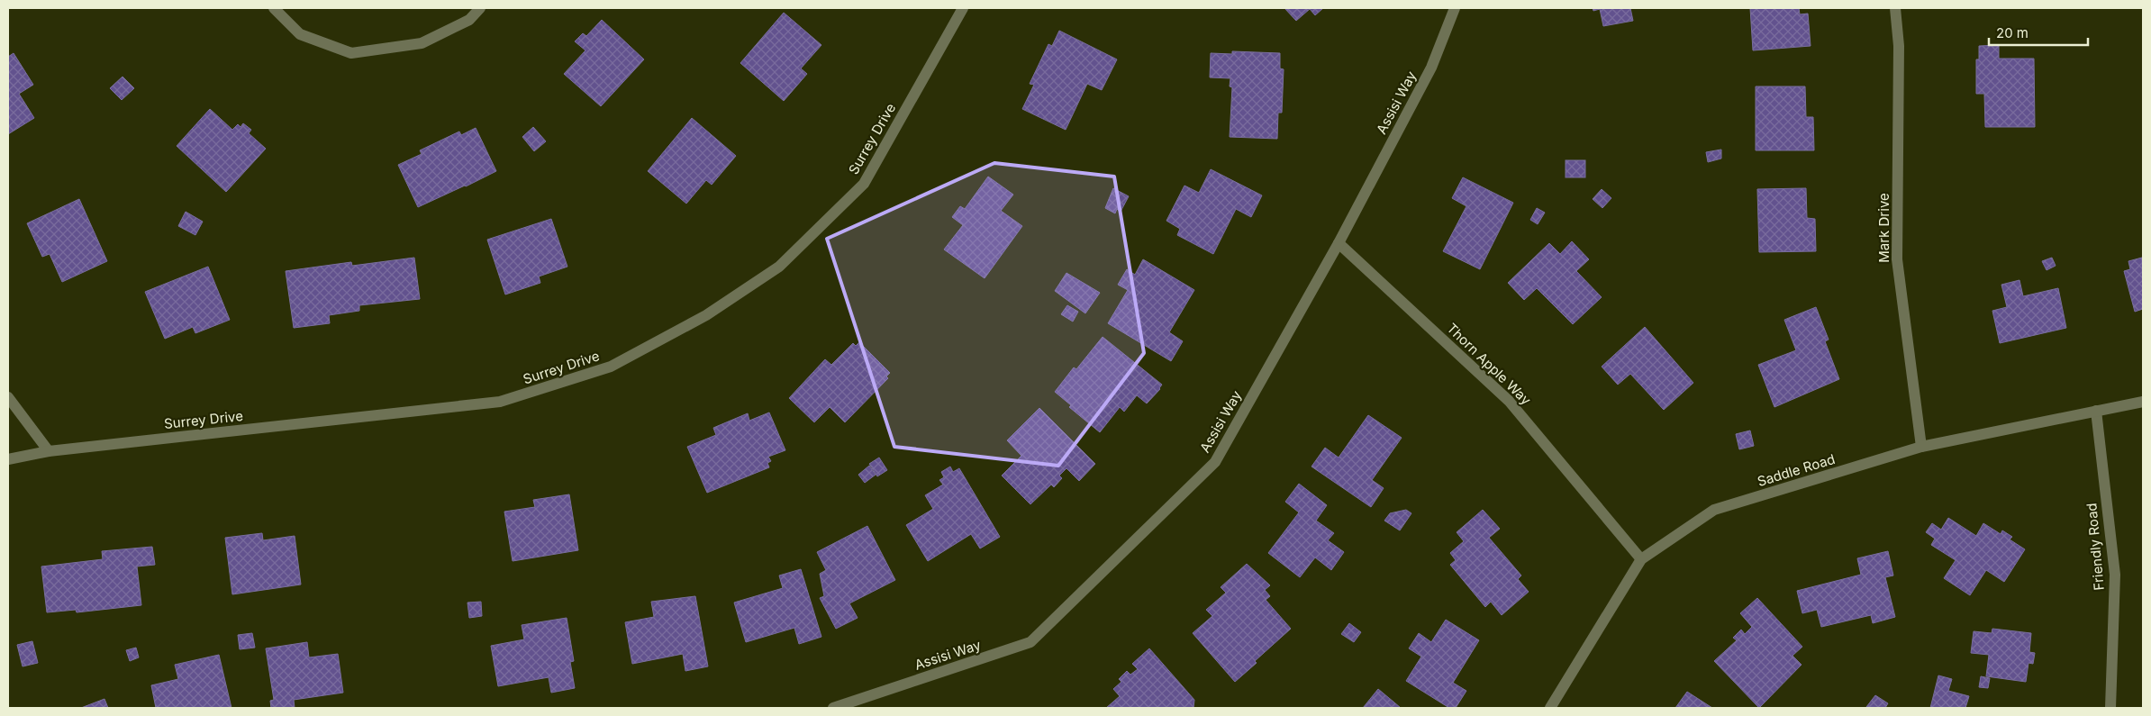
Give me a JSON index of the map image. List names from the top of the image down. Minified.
{"streets":{"street":["Assisi Way","Surrey Drive","Mark Drive","Thorn Apple Way","Saddle Road","Friendly Road"]},"crossings":[["Assisi Way","Thorn Apple Way"],["Mark Drive","Saddle Road"],["Thorn Apple Way","Saddle Road"],["Saddle Road","Friendly Road"]],"scale_bar":"20 m"}
